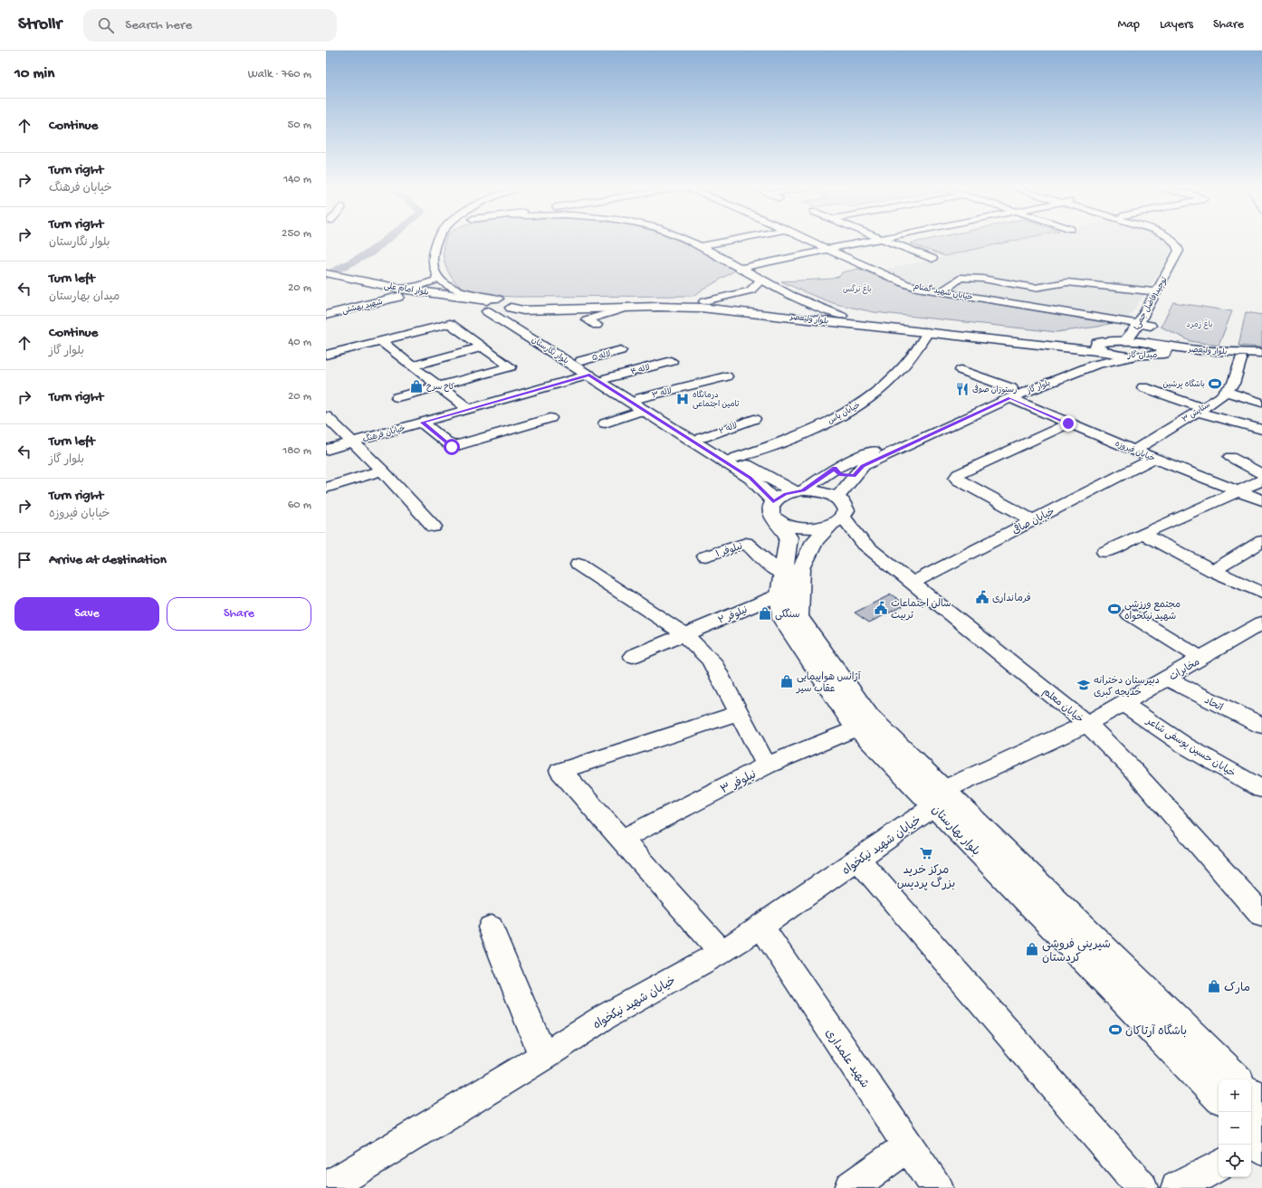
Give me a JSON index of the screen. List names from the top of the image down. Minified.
{"streets":{"main road":["بلوار امام علی","شهید بهشتی","بلوار ولیعصر","بلوار نگارستان","میدان گاز","بلوار بهارستان"],"street":["خیابان شهید گمنام","توحید(فاضل جمی)","لاله ۵","لاله ۴","بلوار گاز","لاله ۳","ستایش ۳","خیابان یاس","لاله ۲","خیابان فرهنگ","خیابان فیروزه","خیابان صافی","نیلوفر ۱","نیلوفر ۲","مخابرات","اتحاد","خیابان معلم","خیابان حسین یوسفی شاعر","نیلوفر ۳","خیابان شهید نیکخواه","شهید علمداری"]},"crossings":[["بلوار امام علی","شهید بهشتی"],["بلوار امام علی","بلوار ولیعصر"],["بلوار امام علی","بلوار نگارستان"],["خیابان شهید گمنام","توحید(فاضل جمی)"],["توحید(فاضل جمی)","بلوار ولیعصر"],["توحید(فاضل جمی)","میدان گاز"],["بلوار ولیعصر","بلوار نگارستان"],["بلوار ولیعصر","میدان گاز"],["بلوار ولیعصر","بلوار گاز"],["بلوار ولیعصر","ستایش ۳"],["بلوار ولیعصر","خیابان یاس"],["بلوار نگارستان","لاله ۵"],["بلوار نگارستان","لاله ۴"],["بلوار نگارستان","بلوار گاز"],["بلوار نگارستان","لاله ۳"],["بلوار نگارستان","خیابان یاس"],["بلوار نگارستان","لاله ۲"],["بلوار نگارستان","خیابان فرهنگ"],["بلوار نگارستان","خیابان معلم"],["بلوار نگارستان","بلوار بهارستان"],["میدان گاز","بلوار گاز"],["بلوار گاز","خیابان فیروزه"],["بلوار گاز","خیابان معلم"],["بلوار گاز","بلوار بهارستان"],["ستایش ۳","خیابان فیروزه"],["خیابان فیروزه","خیابان صافی"],["خیابان صافی","خیابان معلم"],["نیلوفر ۱","نیلوفر ۲"],["نیلوفر ۱","بلوار بهارستان"],["نیلوفر ۲","بلوار بهارستان"],["مخابرات","اتحاد"],["مخابرات","خیابان معلم"],["مخابرات","خیابان حسین یوسفی شاعر"],["مخابرات","خیابان شهید نیکخواه"],["خیابان معلم","بلوار بهارستان"],["خیابان معلم","خیابان شهید نیکخواه"],["نیلوفر ۳","بلوار بهارستان"],["بلوار بهارستان","خیابان شهید نیکخواه"],["خیابان شهید نیکخواه","شهید علمداری"]],"parks":["باغ نرگس","باغ زمرد"],"places":{"sports":["باشگاه پرشین","مجتمع ورزشی شهید نیکخواه","باشگاه آرتاکان"],"shop":["کاخ سرخ","سنگکی","آژانس هواپیمایی عقاب سیر","شیرینی فروشی کردستان","مارک"],"restaurant":["رستوران صوفی"],"hospital":["درمانگاه تامین اجتماعی"],"public building":["فرمانداری","سالن اجتماعات تربیت"],"school or university":["دبیرستان دخترانه خدیجه کبری"],"supermarket":["مرکز خرید بزرگ پردیس"]},"page":{"header":"Strollr","search":"Search here","nav":["Map","Layers","Share"],"heading":["10 min","Walk · 760 m"],"list":[["Continue","50 m"],["Turn right","خیابان فرهنگ","140 m"],["Turn right","بلوار نگارستان","250 m"],["Turn left","میدان بهارستان","20 m"],["Continue","بلوار گاز","40 m"],["Turn right","20 m"],["Turn left","بلوار گاز","180 m"],["Turn right","خیابان فیروزه","60 m"],"Arrive at destination"],"buttons":["Save","Share"],"map_buttons":["+","−"]}}
